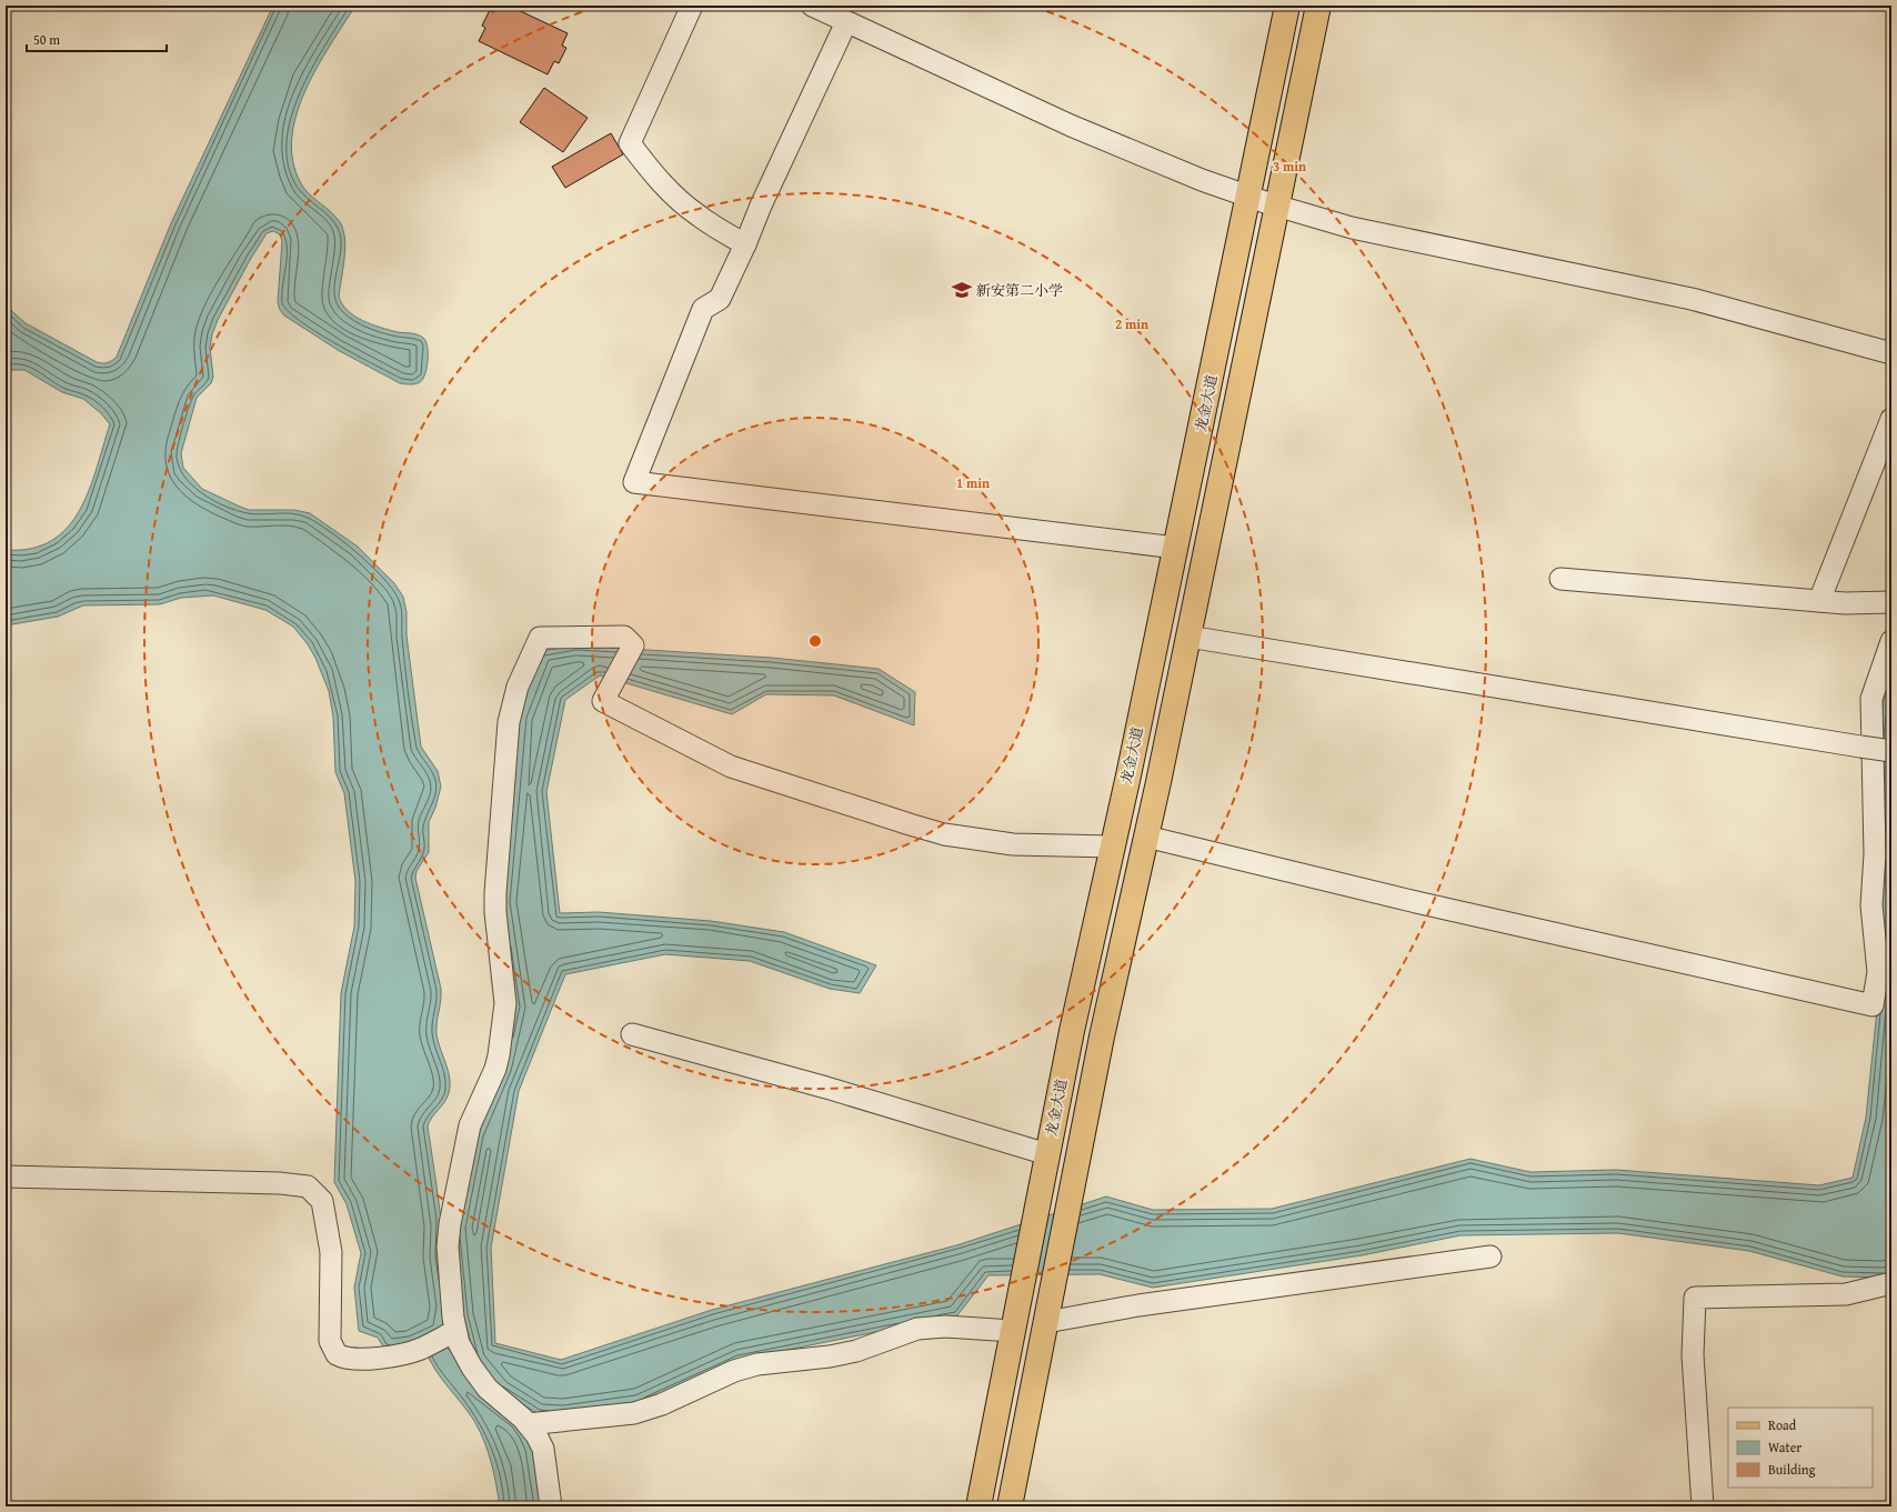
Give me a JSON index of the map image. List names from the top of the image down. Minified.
{"streets":{"main road":["龙金大道"]},"places":{"school or university":["新安第二小学"]},"legend":["Road","Water","Building"],"scale_bar":"50 m","rings":["3 min","2 min","1 min"]}
